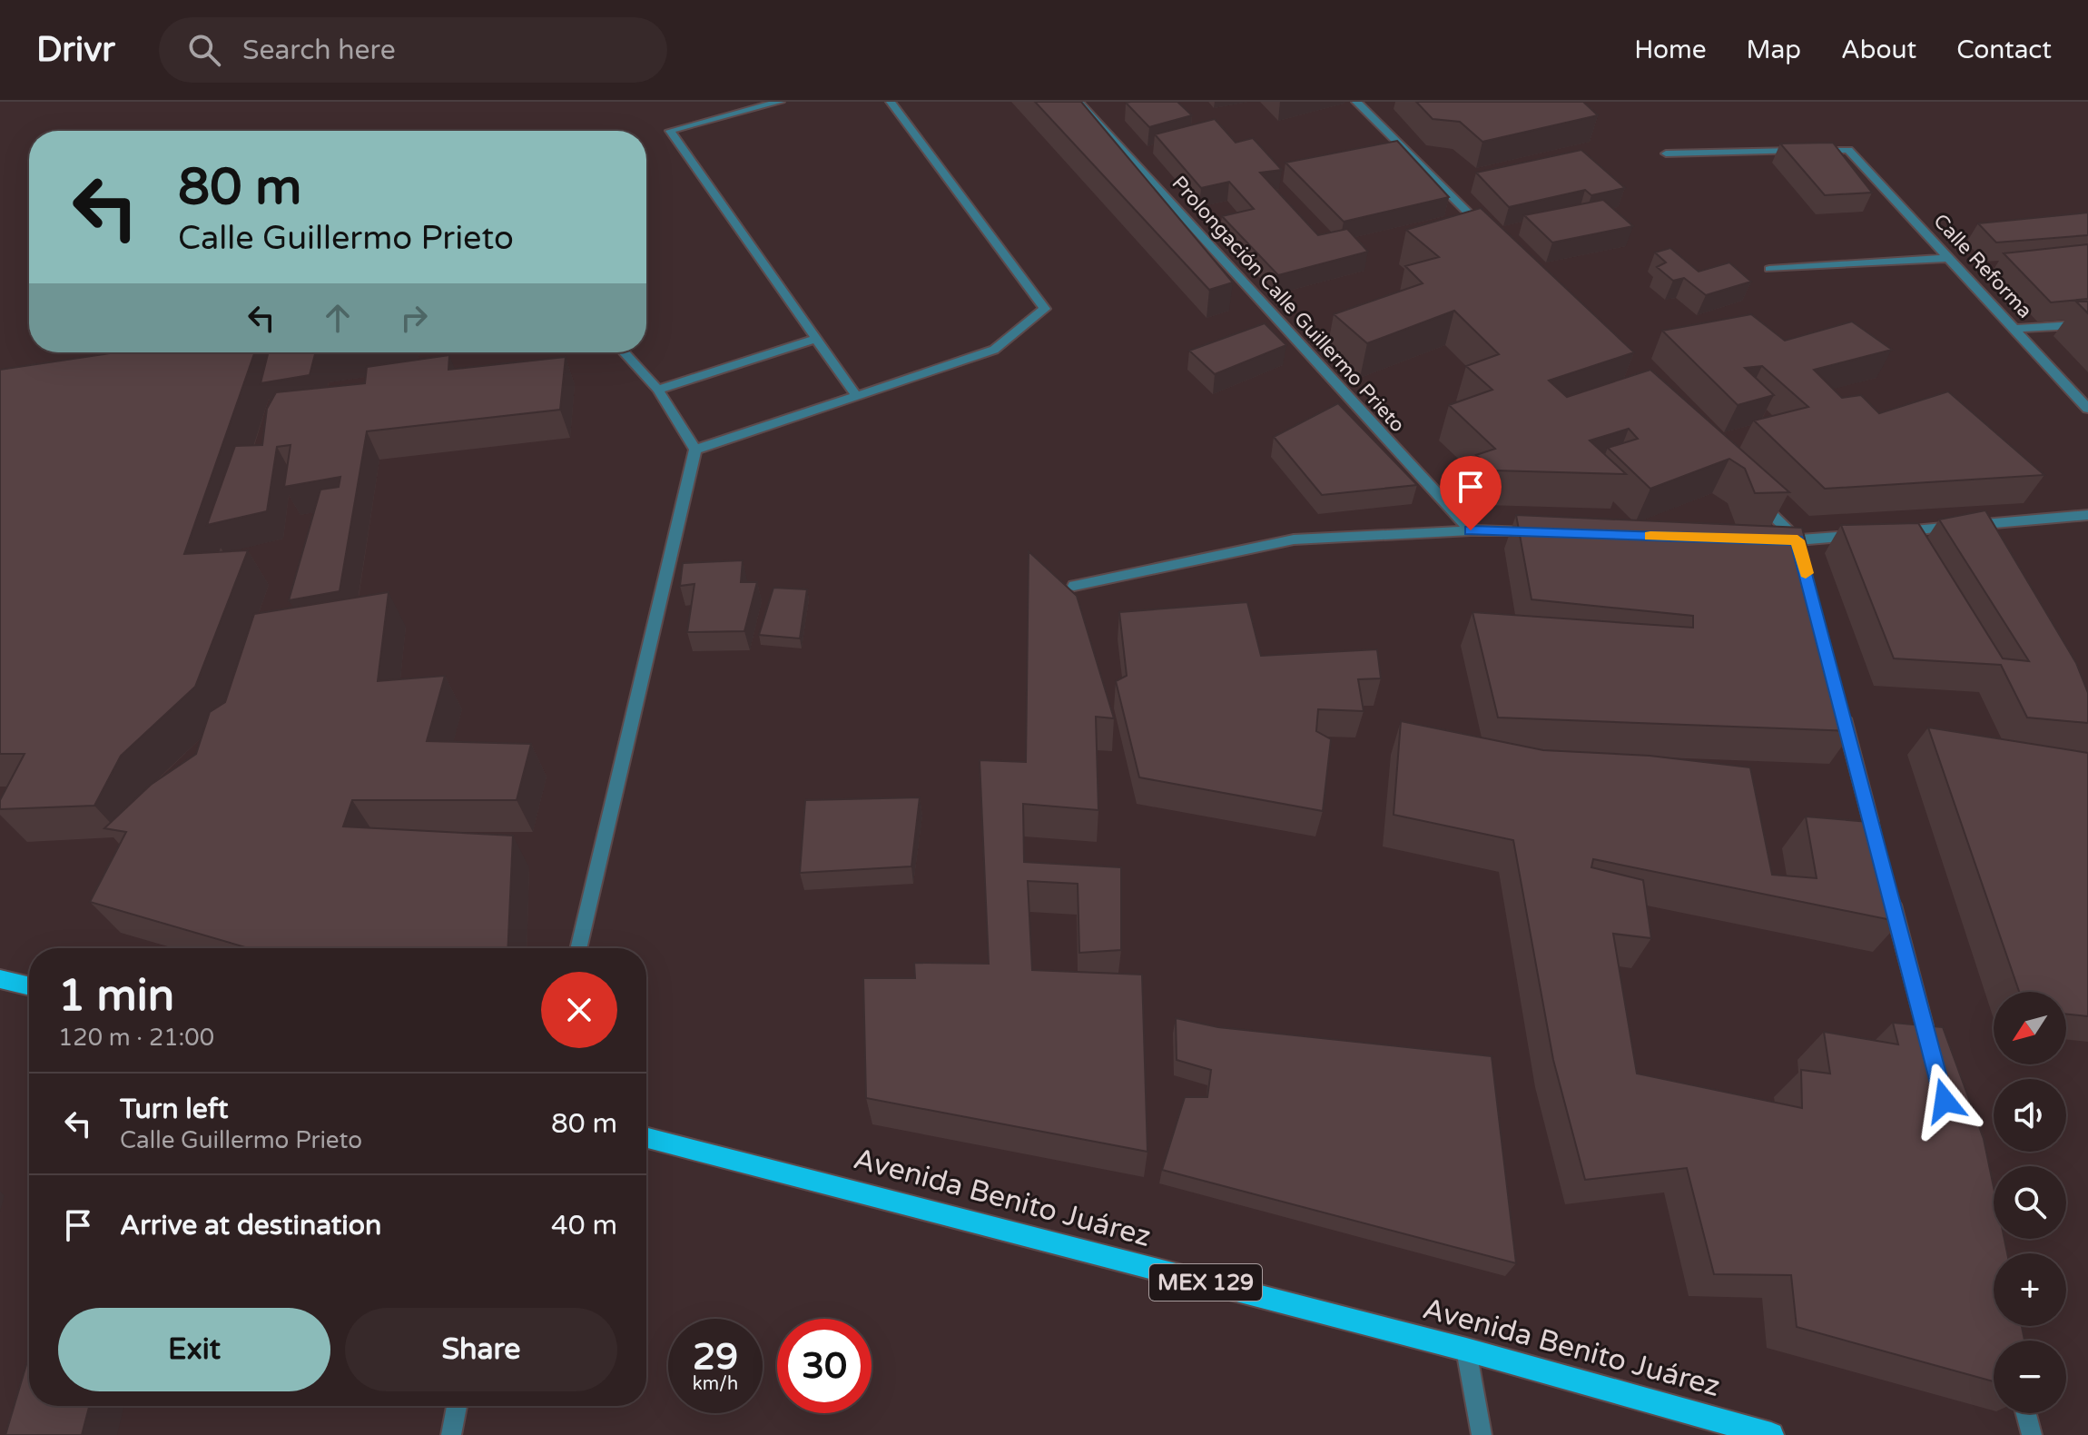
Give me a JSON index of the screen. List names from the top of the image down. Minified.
{"streets":{"main road":["Avenida Benito Juárez","MEX 129"],"street":["Calle Reforma","Prolongación Calle Guillermo Prieto"]},"north":"bottom left","page":{"header":"Drivr","search":"Search here","nav":["Home","Map","About","Contact"],"turn":["80 m","Calle Guillermo Prieto"],"heading":["1 min","120 m · 21:00"],"map_buttons":["+","−"],"list":[{"name":"Turn left","note":"Calle Guillermo Prieto","value":"80 m"},{"name":"Arrive at destination","value":"40 m"}],"buttons":["Exit","Share"],"speed":"29 km/h","limit":"30"}}
